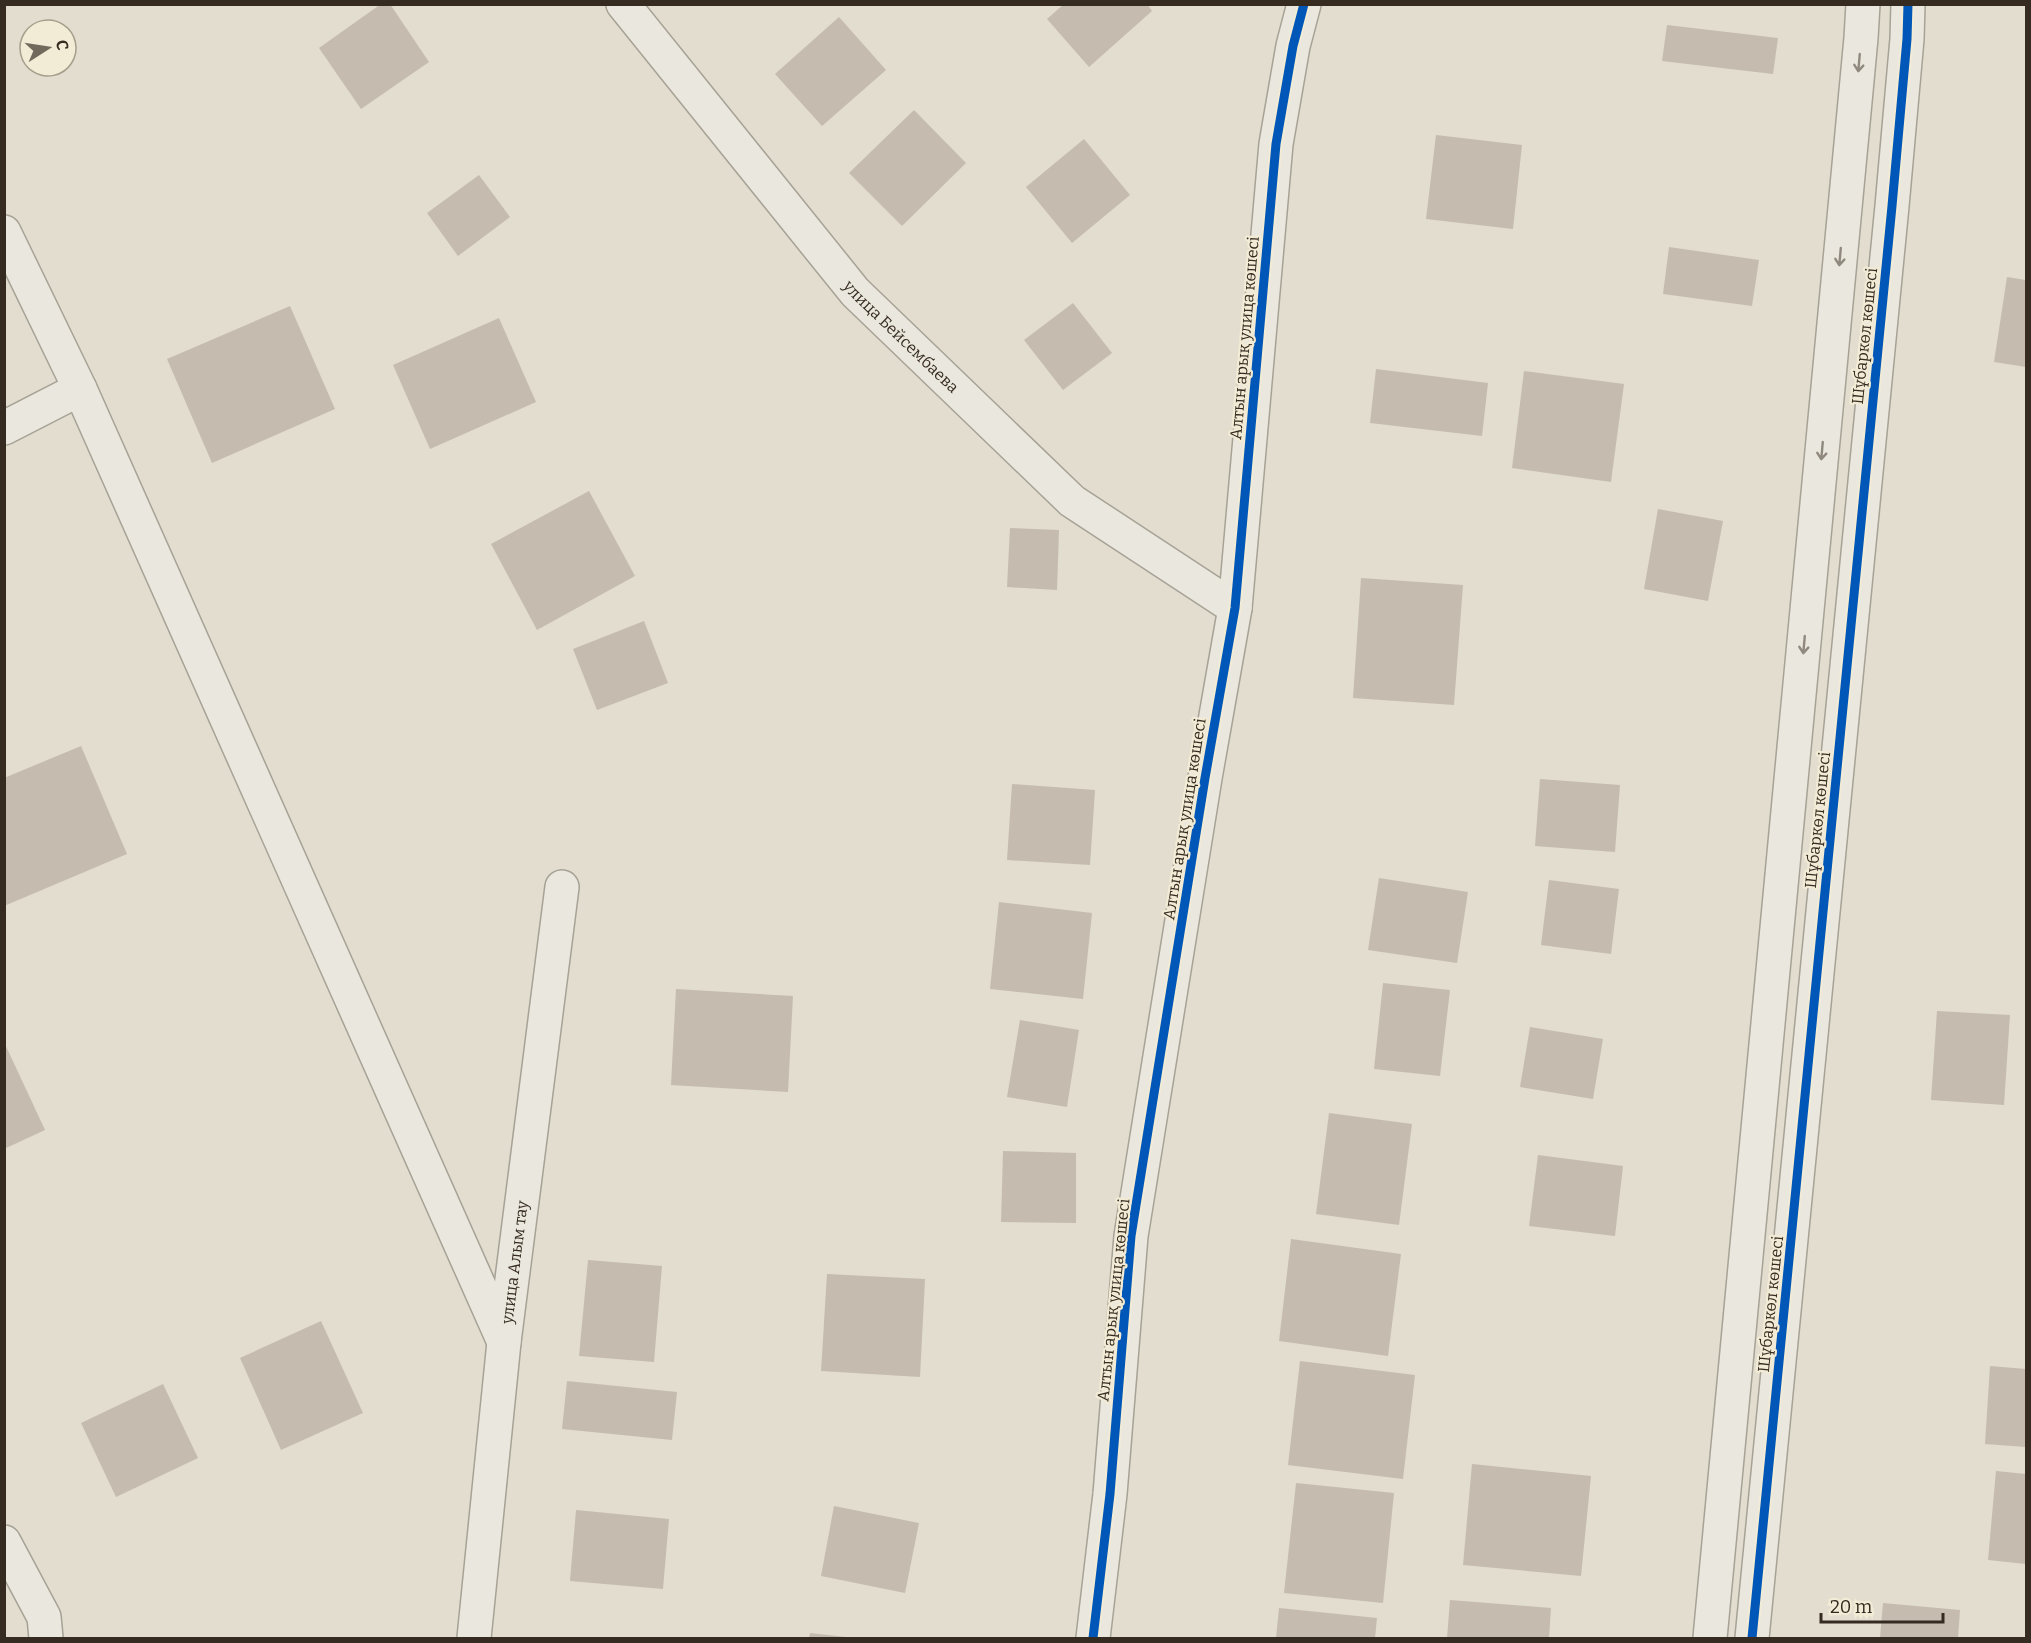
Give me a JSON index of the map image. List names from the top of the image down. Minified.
{"streets":{"street":["улица Бейсембаева","Шұбаркөл көшесі","Алтын арық улица көшесі","улица Алым тау"]},"crossings":[["улица Бейсембаева","Алтын арық улица көшесі"]],"scale_bar":"20 m","north":"right"}
